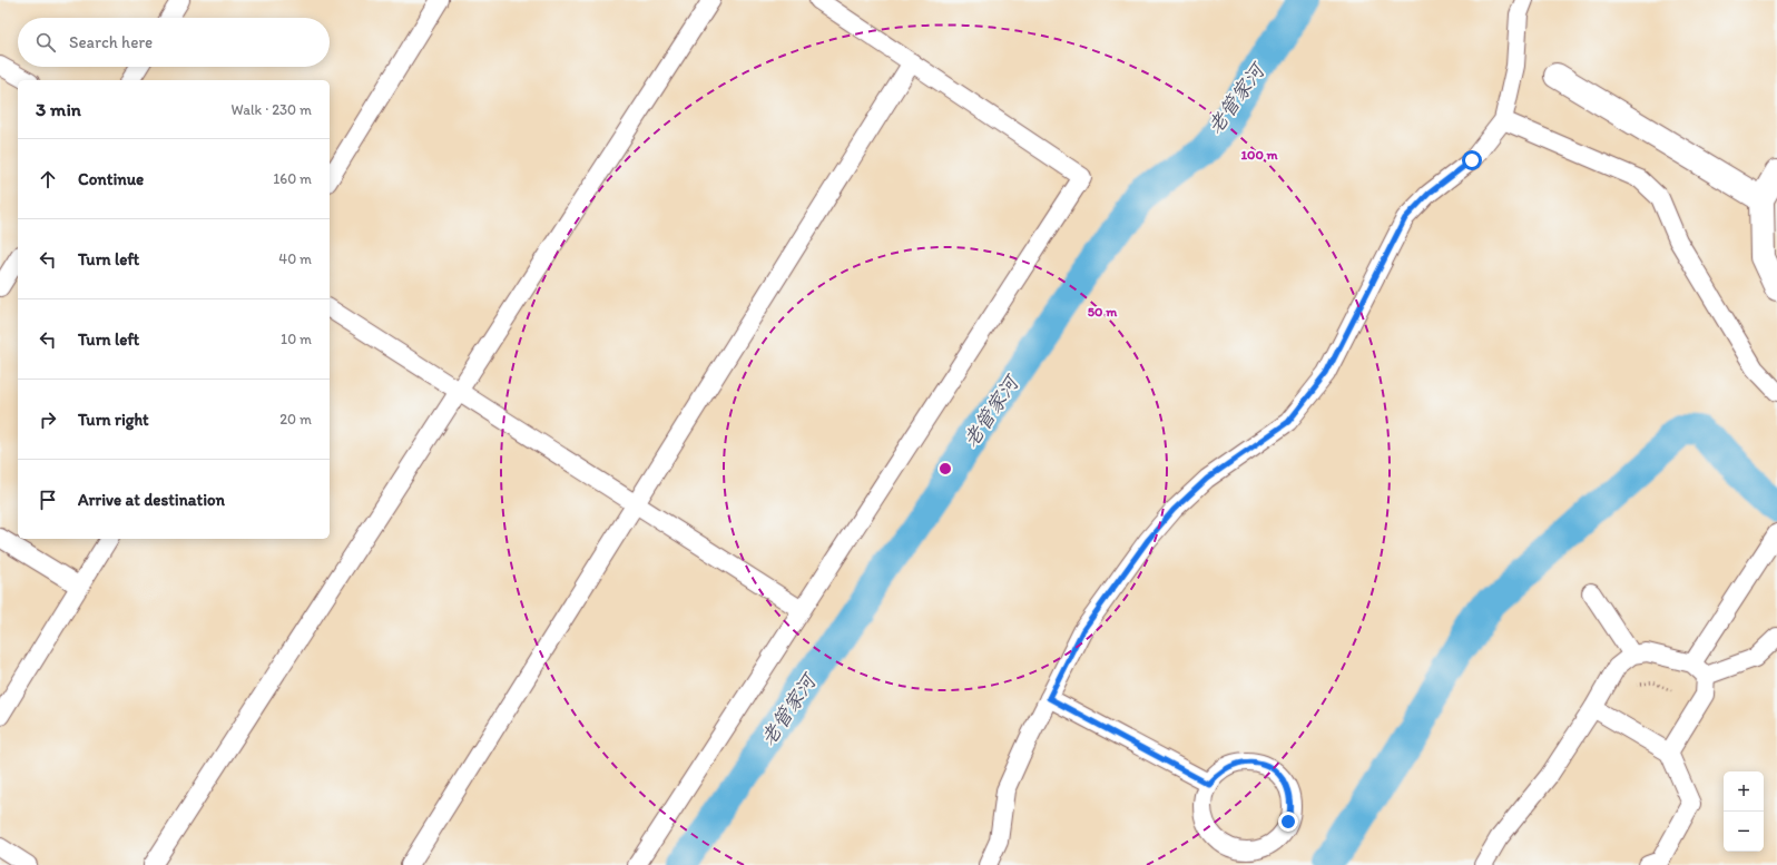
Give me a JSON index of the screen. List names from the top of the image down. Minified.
{"water":["老管家河"],"page":{"search":"Search here","heading":["3 min","Walk · 230 m"],"list":[["Continue","160 m"],["Turn left","40 m"],["Turn left","10 m"],["Turn right","20 m"],"Arrive at destination"],"map_buttons":["+","−"]},"rings":["100 m","50 m"]}
